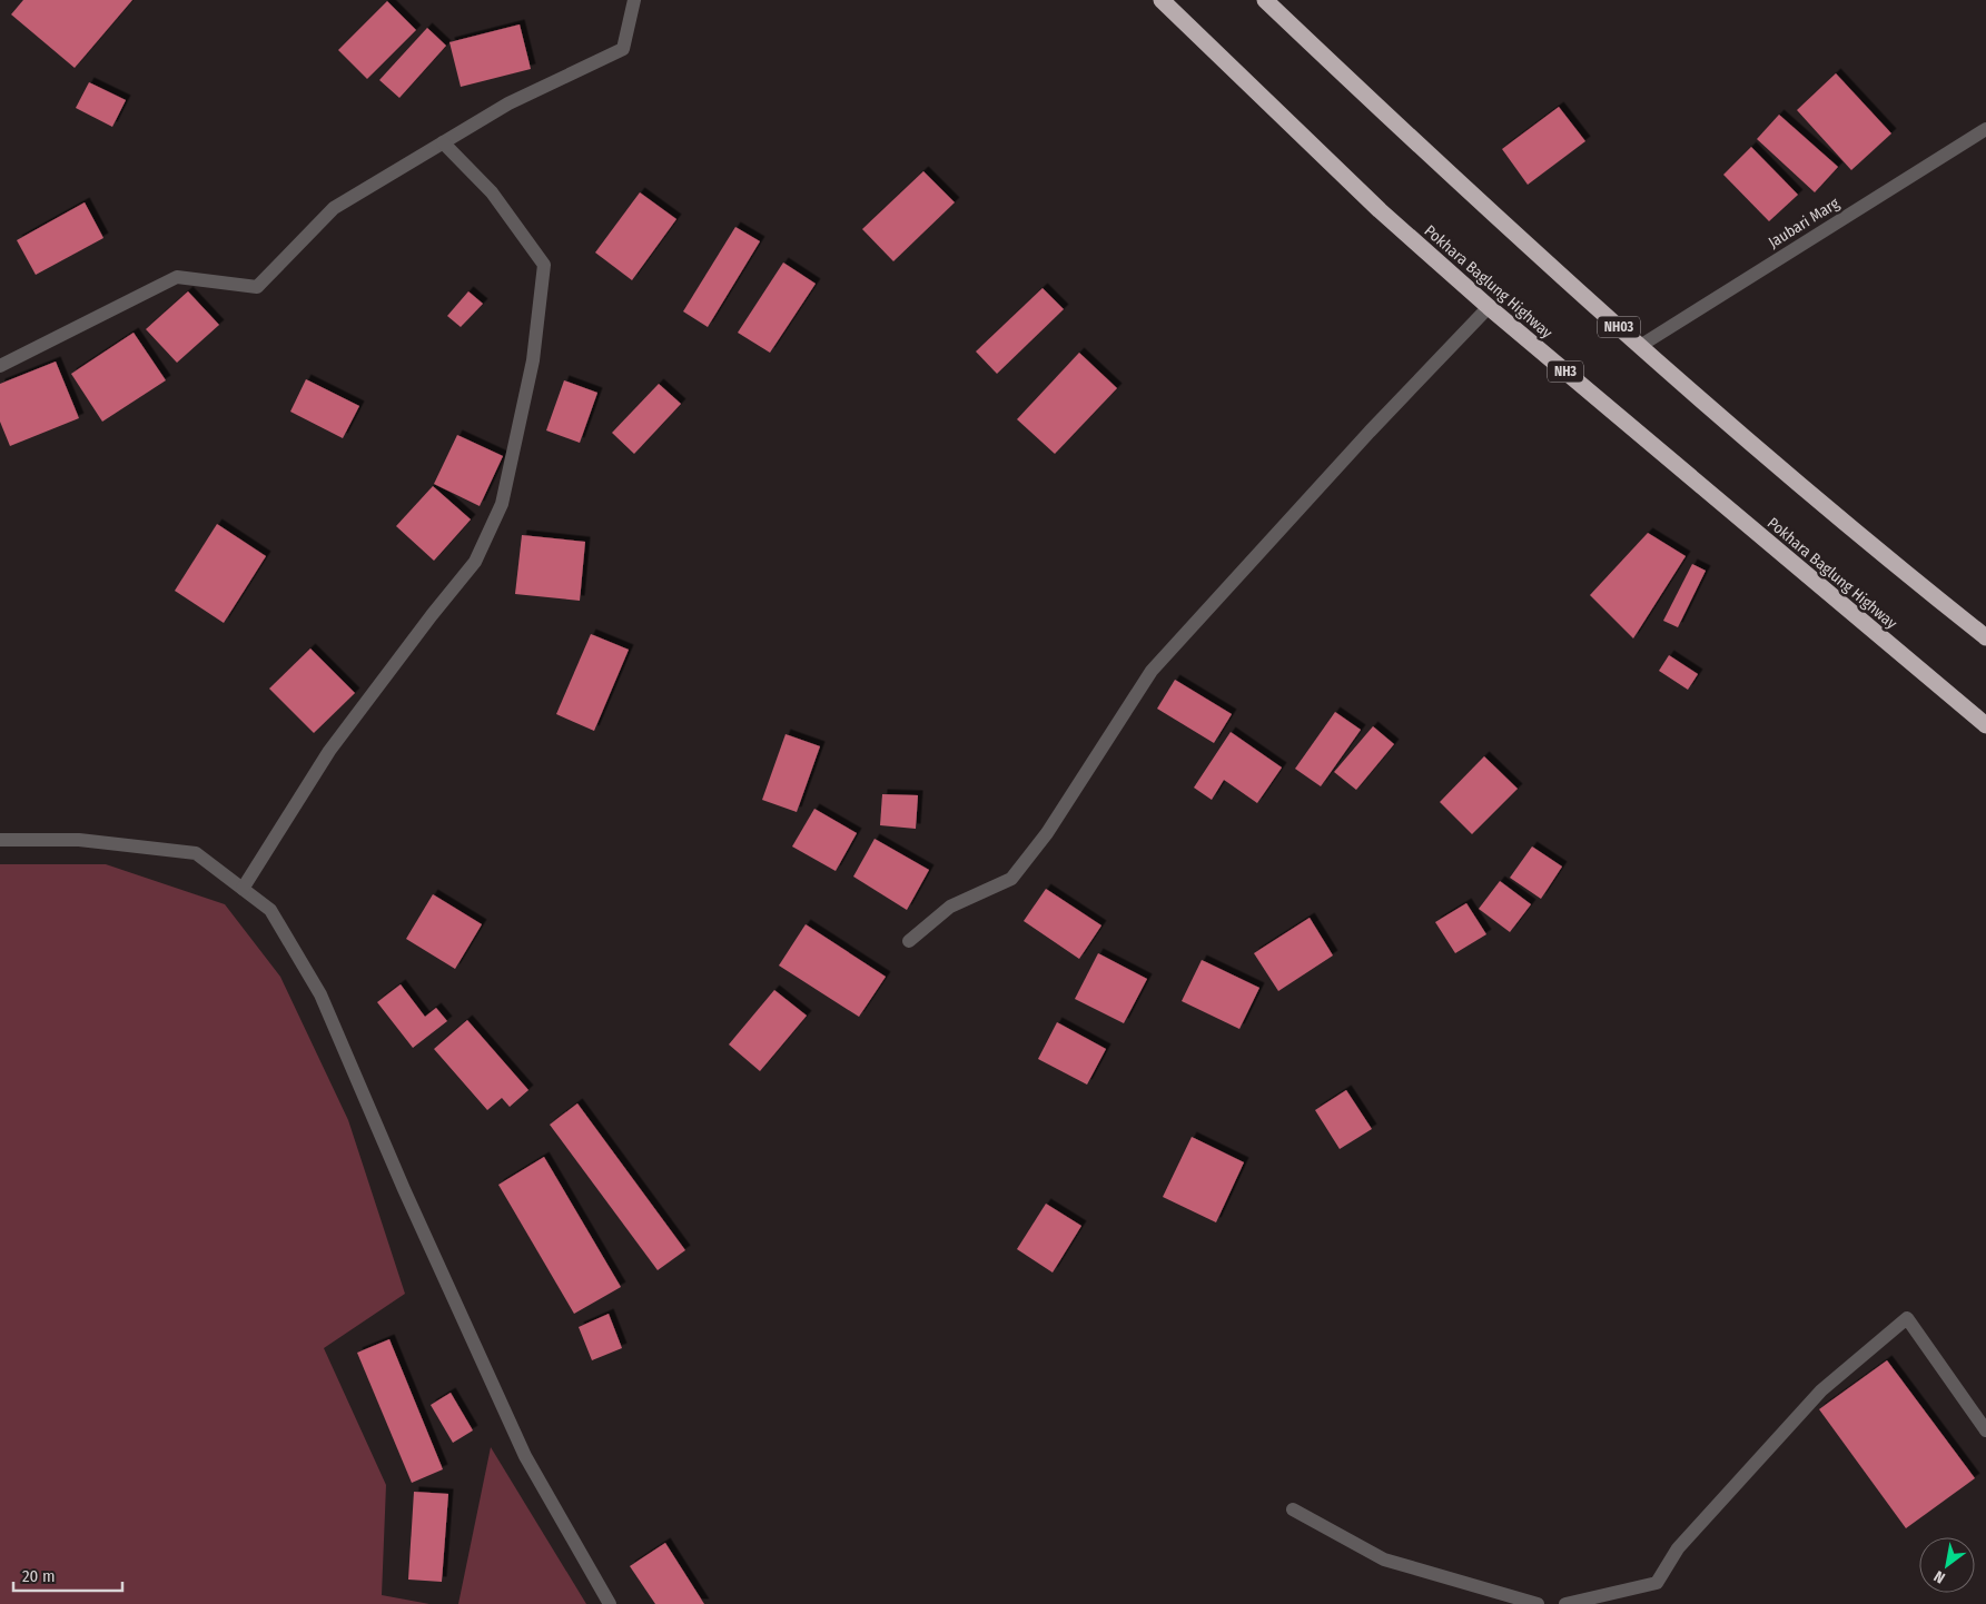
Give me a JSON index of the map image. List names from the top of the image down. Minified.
{"streets":{"highway":["Pokhara Baglung Highway","NH03","NH3"],"street":["Jaubari Marg"]},"crossings":[["Jaubari Marg","NH03"]],"scale_bar":"20 m","north":"bottom left"}
